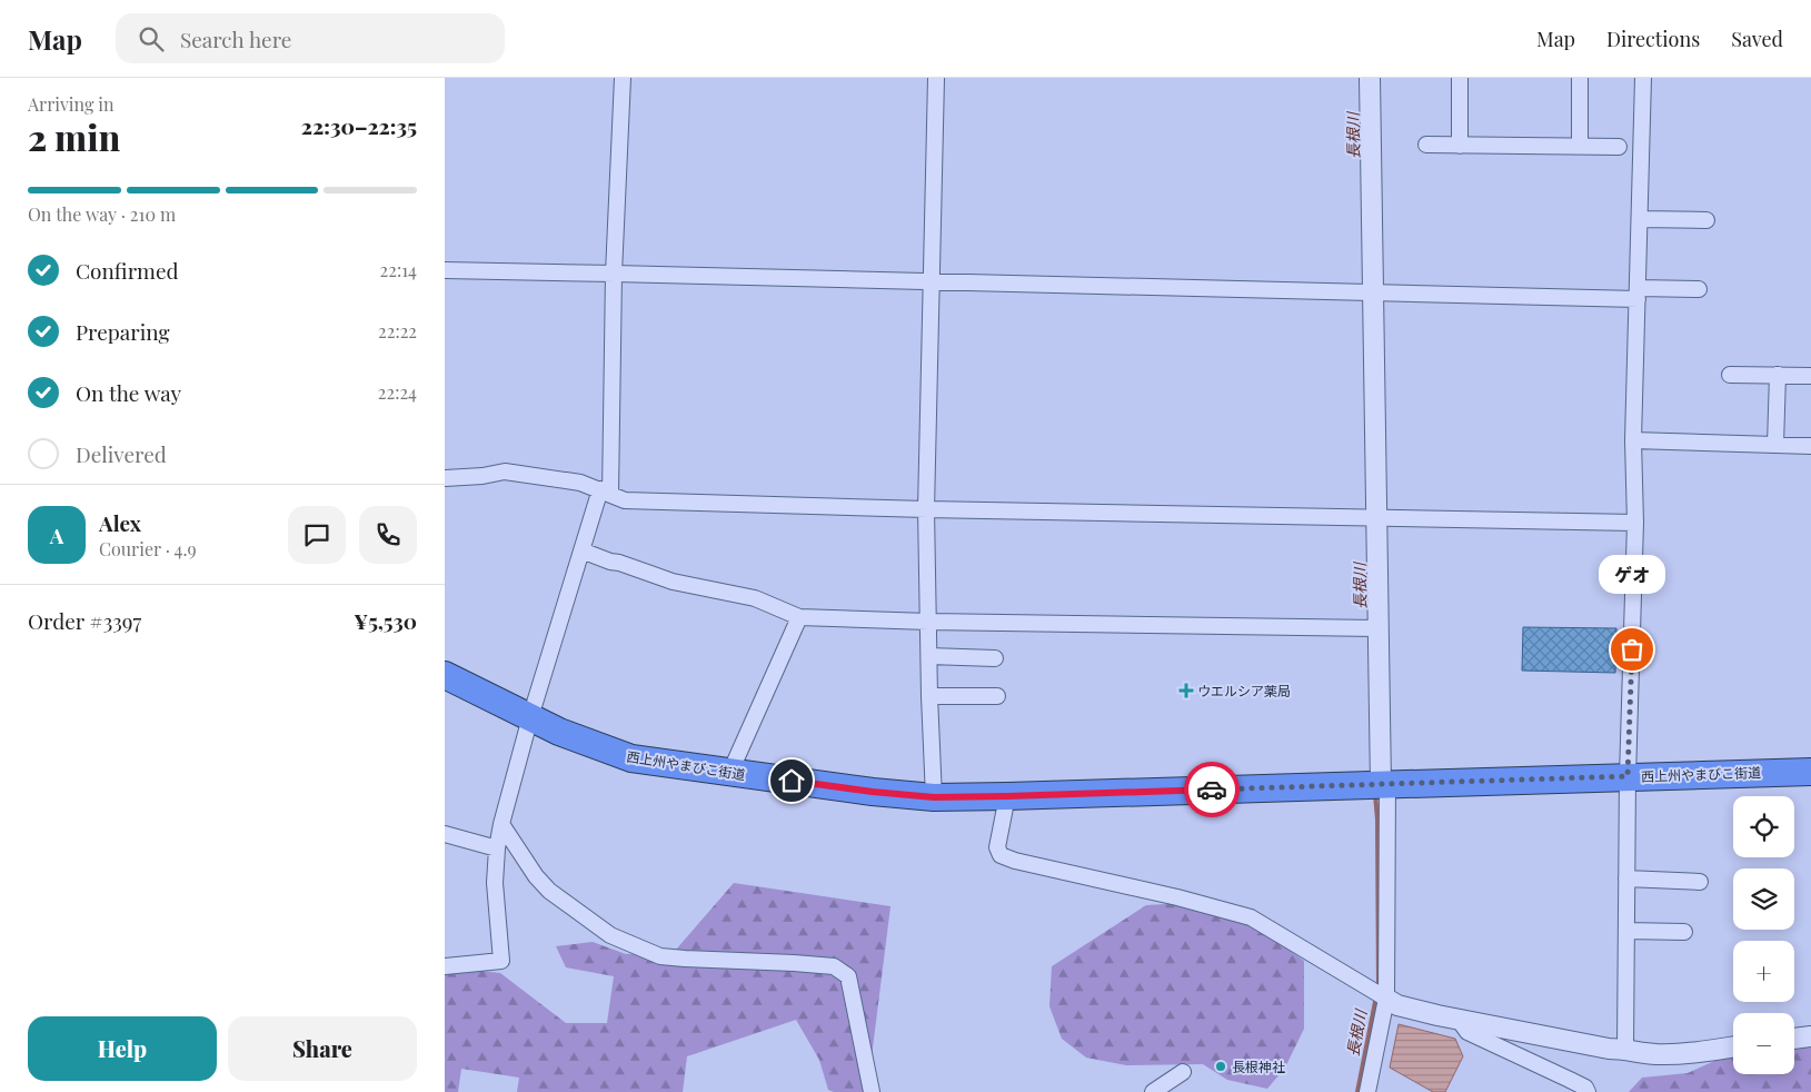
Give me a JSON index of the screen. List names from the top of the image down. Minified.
{"streets":{"highway":["西上州やまびこ街道"]},"water":["長根川"],"places":{"other":["ゲオ","長根神社"],"health":["ウエルシア薬局"]},"page":{"header":"Map","search":"Search here","nav":["Map","Directions","Saved"],"heading":["2 min","Arriving in","22:30–22:35"],"panel":["Alex","Courier · 4.9","Order #3397","¥5,530"],"bar":"On the way · 210 m","list":[["Confirmed","22:14"],["Preparing","22:22"],["On the way","22:24"],"Delivered"],"round":"A","bubble":"ゲオ","map_buttons":["+","−"],"buttons":["Help","Share"]}}
